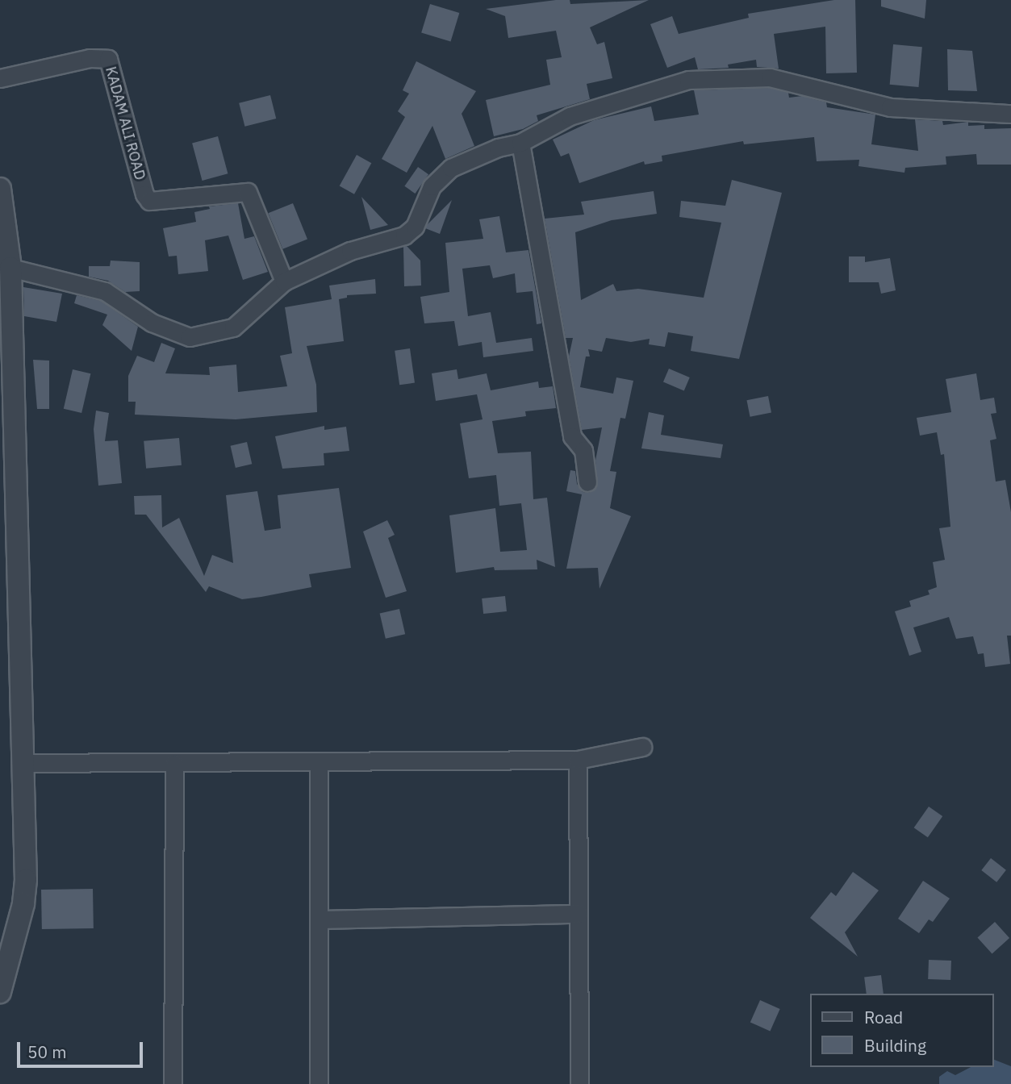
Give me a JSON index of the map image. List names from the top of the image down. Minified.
{"streets":{"street":["KADAM ALI ROAD"]},"legend":["Road","Building"],"scale_bar":"50 m"}
